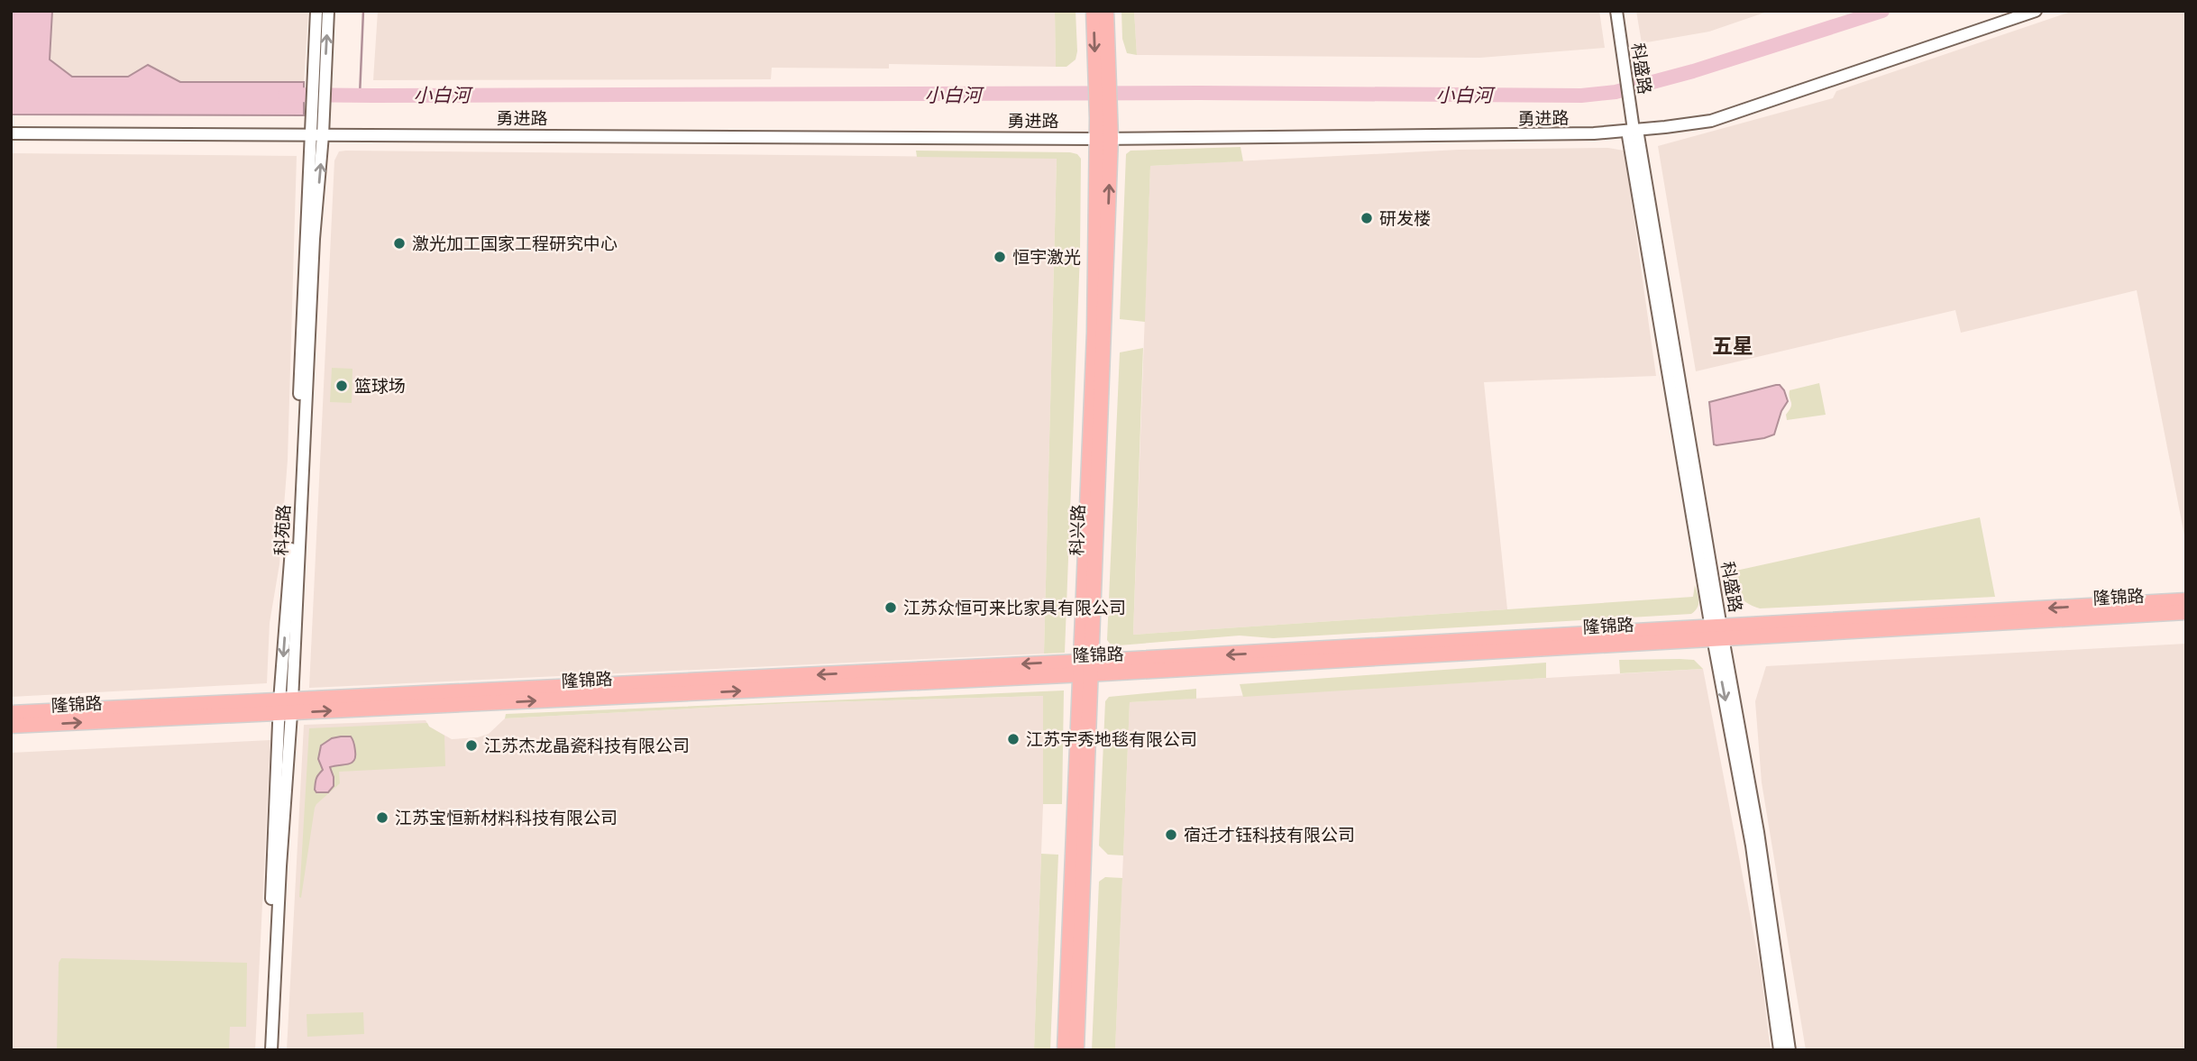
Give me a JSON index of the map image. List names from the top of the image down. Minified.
{"streets":{"main road":["科兴路","隆锦路"],"street":["科盛路","勇进路","科苑路"]},"crossings":[["科盛路","勇进路"],["科盛路","隆锦路"],["勇进路","科苑路"],["勇进路","科兴路"],["科苑路","隆锦路"],["科兴路","隆锦路"]],"districts":["五星"],"water":["小白河"],"places":["研发楼","激光加工国家工程研究中心","恒宇激光","篮球场","江苏众恒可来比家具有限公司","江苏宇秀地毯有限公司","江苏杰龙晶瓷科技有限公司","江苏宝恒新材料科技有限公司","宿迁才钰科技有限公司"]}
